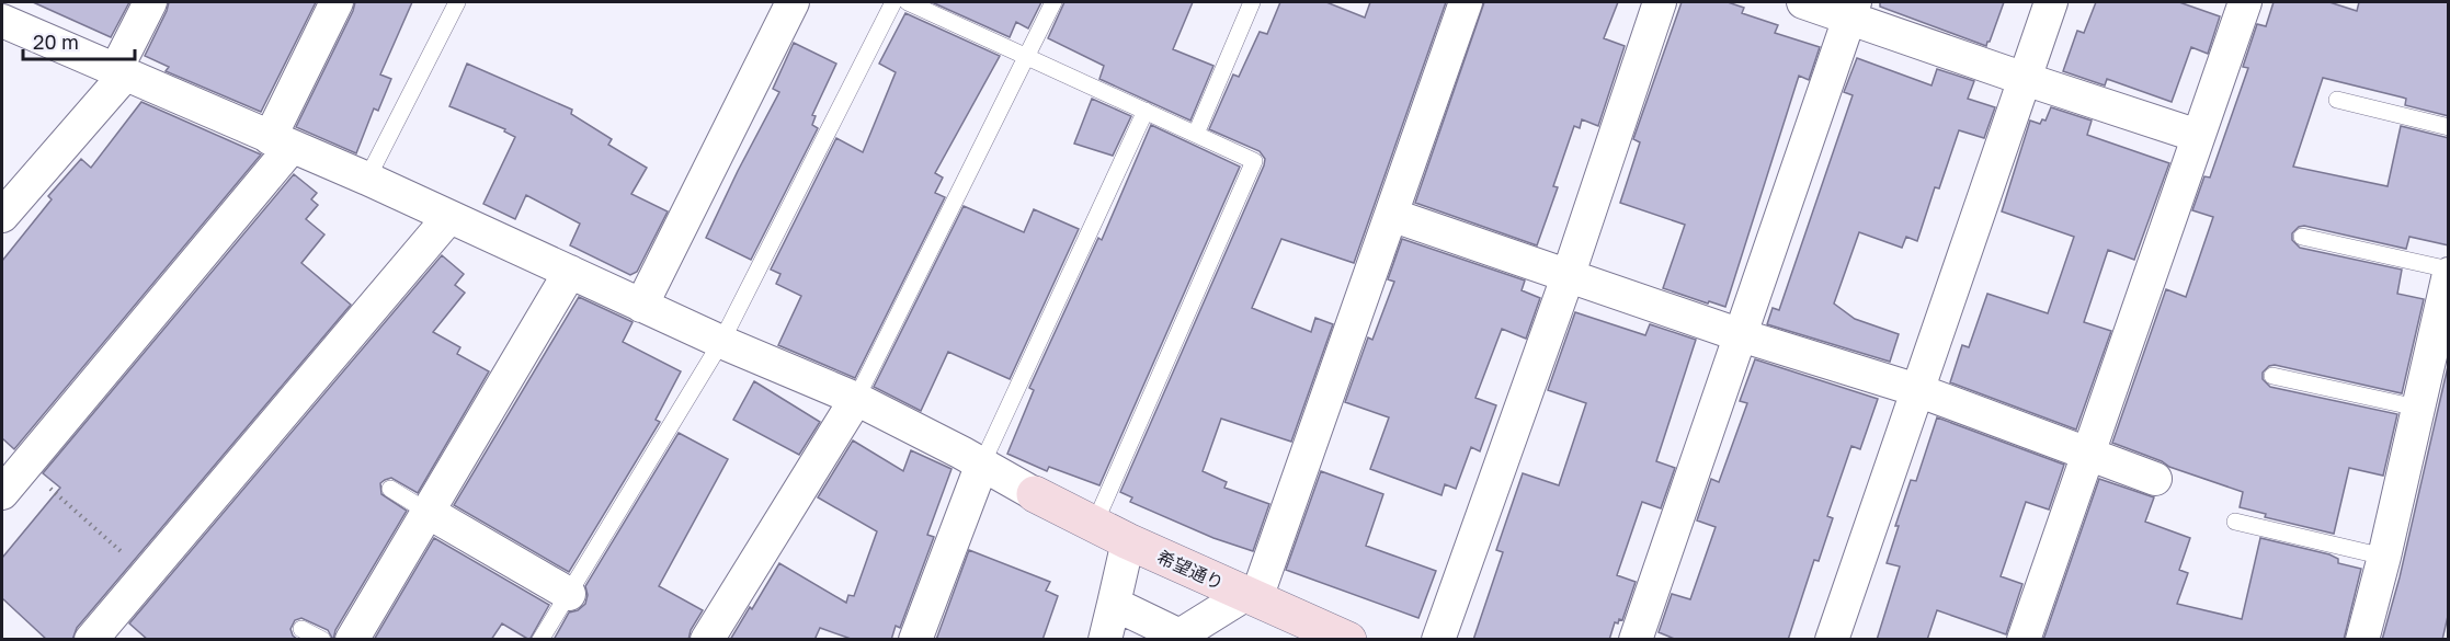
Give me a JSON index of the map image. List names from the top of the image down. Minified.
{"streets":{"street":["希望通り"]},"scale_bar":"20 m"}
